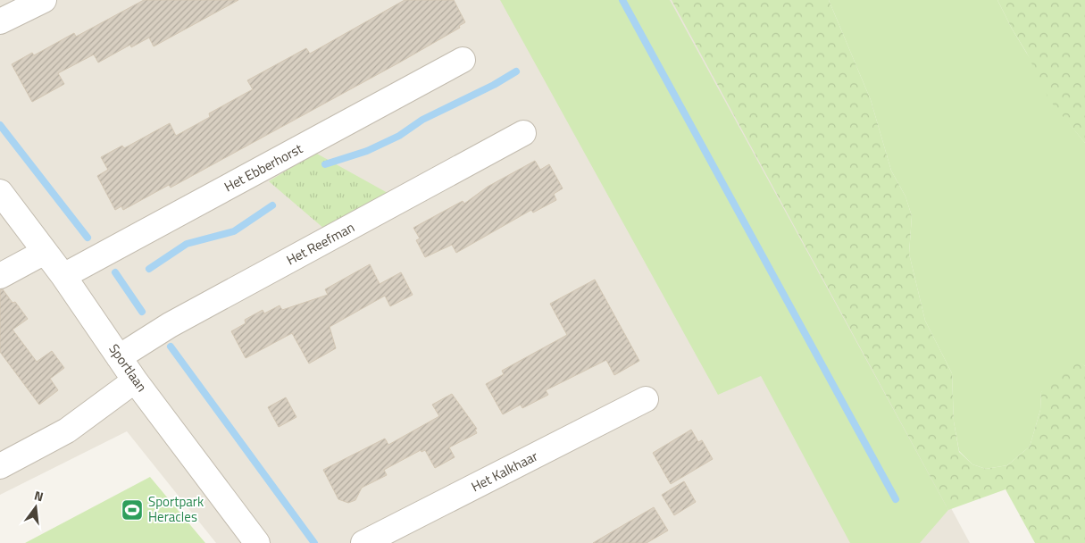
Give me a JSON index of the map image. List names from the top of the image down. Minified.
{"streets":{"street":["Het Ebberhorst","Het Reefman","Sportlaan","Het Kalkhaar"]},"crossings":[["Het Ebberhorst","Sportlaan"],["Het Reefman","Sportlaan"]],"places":{"sports":["Sportpark Heracles"]},"north":"top"}
